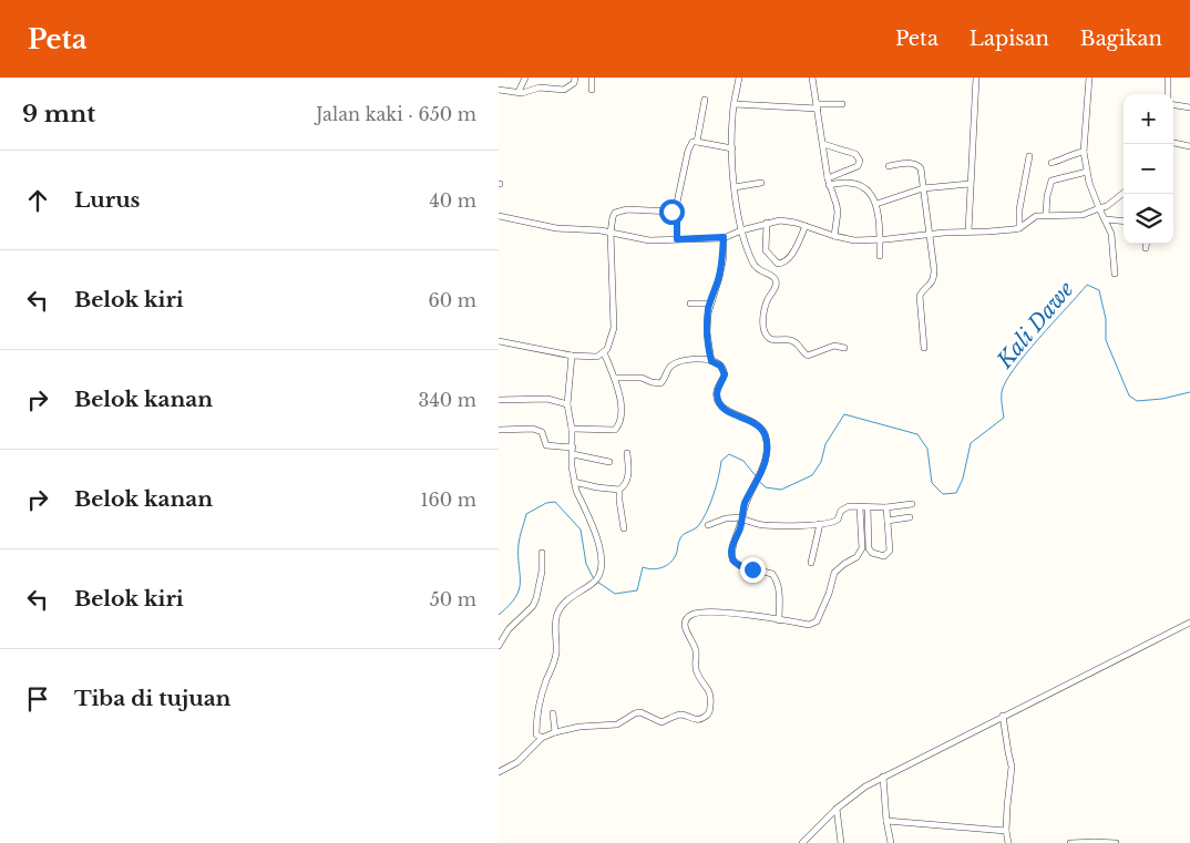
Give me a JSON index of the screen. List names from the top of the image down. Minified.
{"water":["Kali Dawe"],"page":{"header":"Peta","nav":["Peta","Lapisan","Bagikan"],"heading":["9 mnt","Jalan kaki · 650 m"],"map_buttons":["+","−"],"list":[["Lurus","40 m"],["Belok kiri","60 m"],["Belok kanan","340 m"],["Belok kanan","160 m"],["Belok kiri","50 m"],"Tiba di tujuan"]}}
